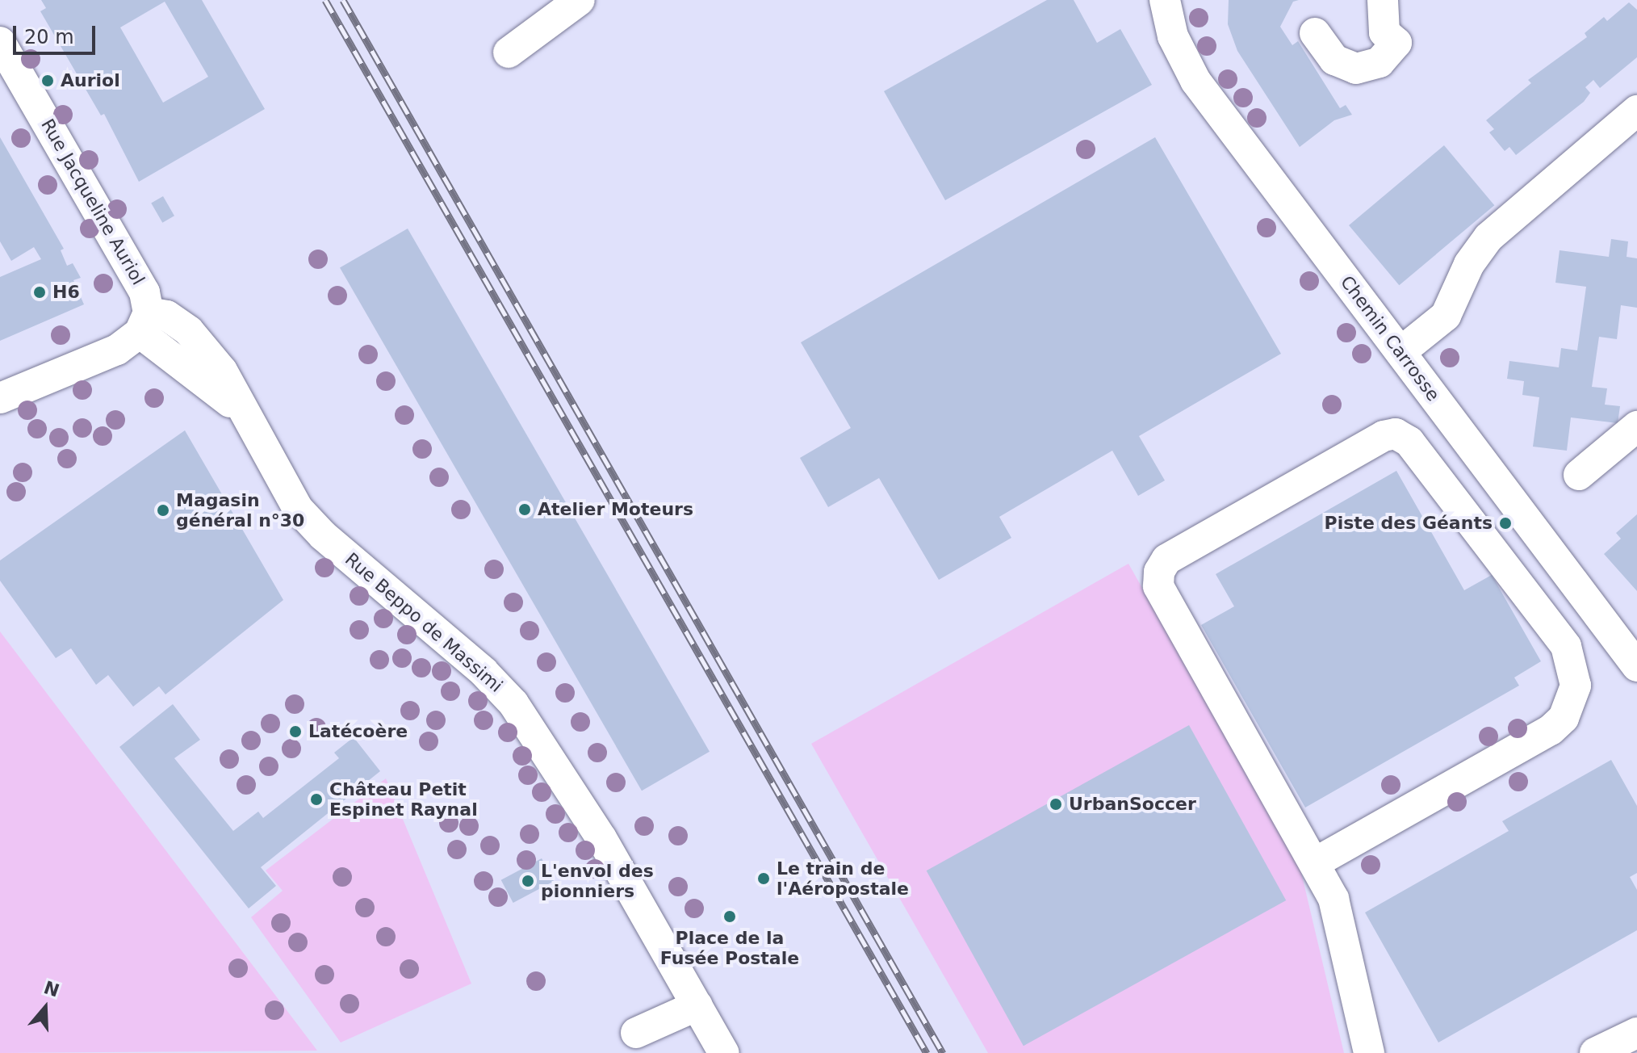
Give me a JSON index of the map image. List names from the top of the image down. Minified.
{"streets":{"street":["Rue Jacqueline Auriol","Chemin Carrosse","Rue Beppo de Massimi"]},"crossings":[["Rue Jacqueline Auriol","Rue Beppo de Massimi"]],"places":["Auriol","H6","Atelier Moteurs","Magasin général n°30","Piste des Géants","Latécoère","Château Petit Espinet Raynal","UrbanSoccer","Le train de l'Aéropostale","L'envol des pionniers","Place de la Fusée Postale"],"scale_bar":"20 m","north":"top"}
